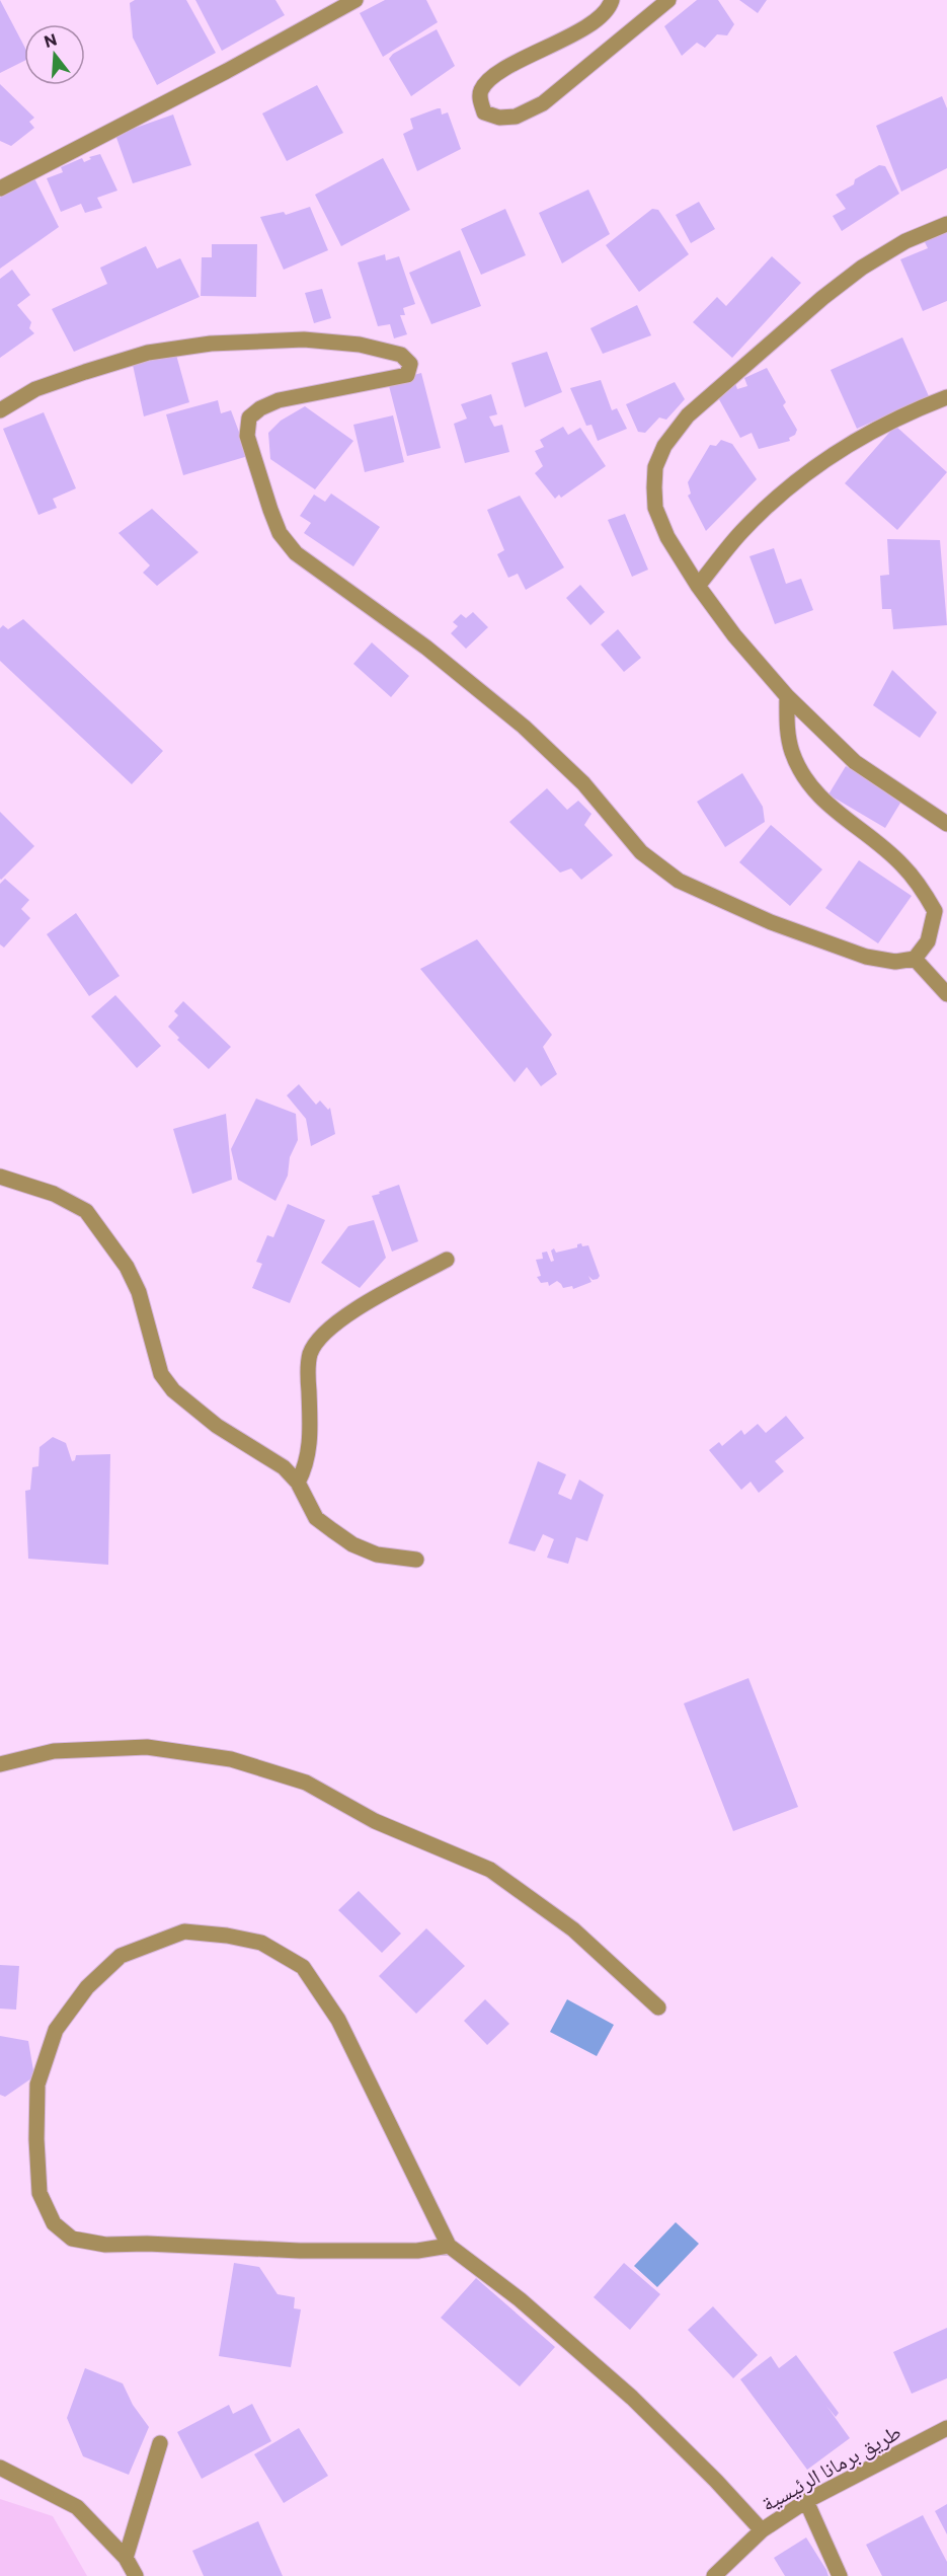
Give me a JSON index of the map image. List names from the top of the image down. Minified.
{"streets":{"street":["طريق برمانا الرئيسية"]},"north":"top"}
